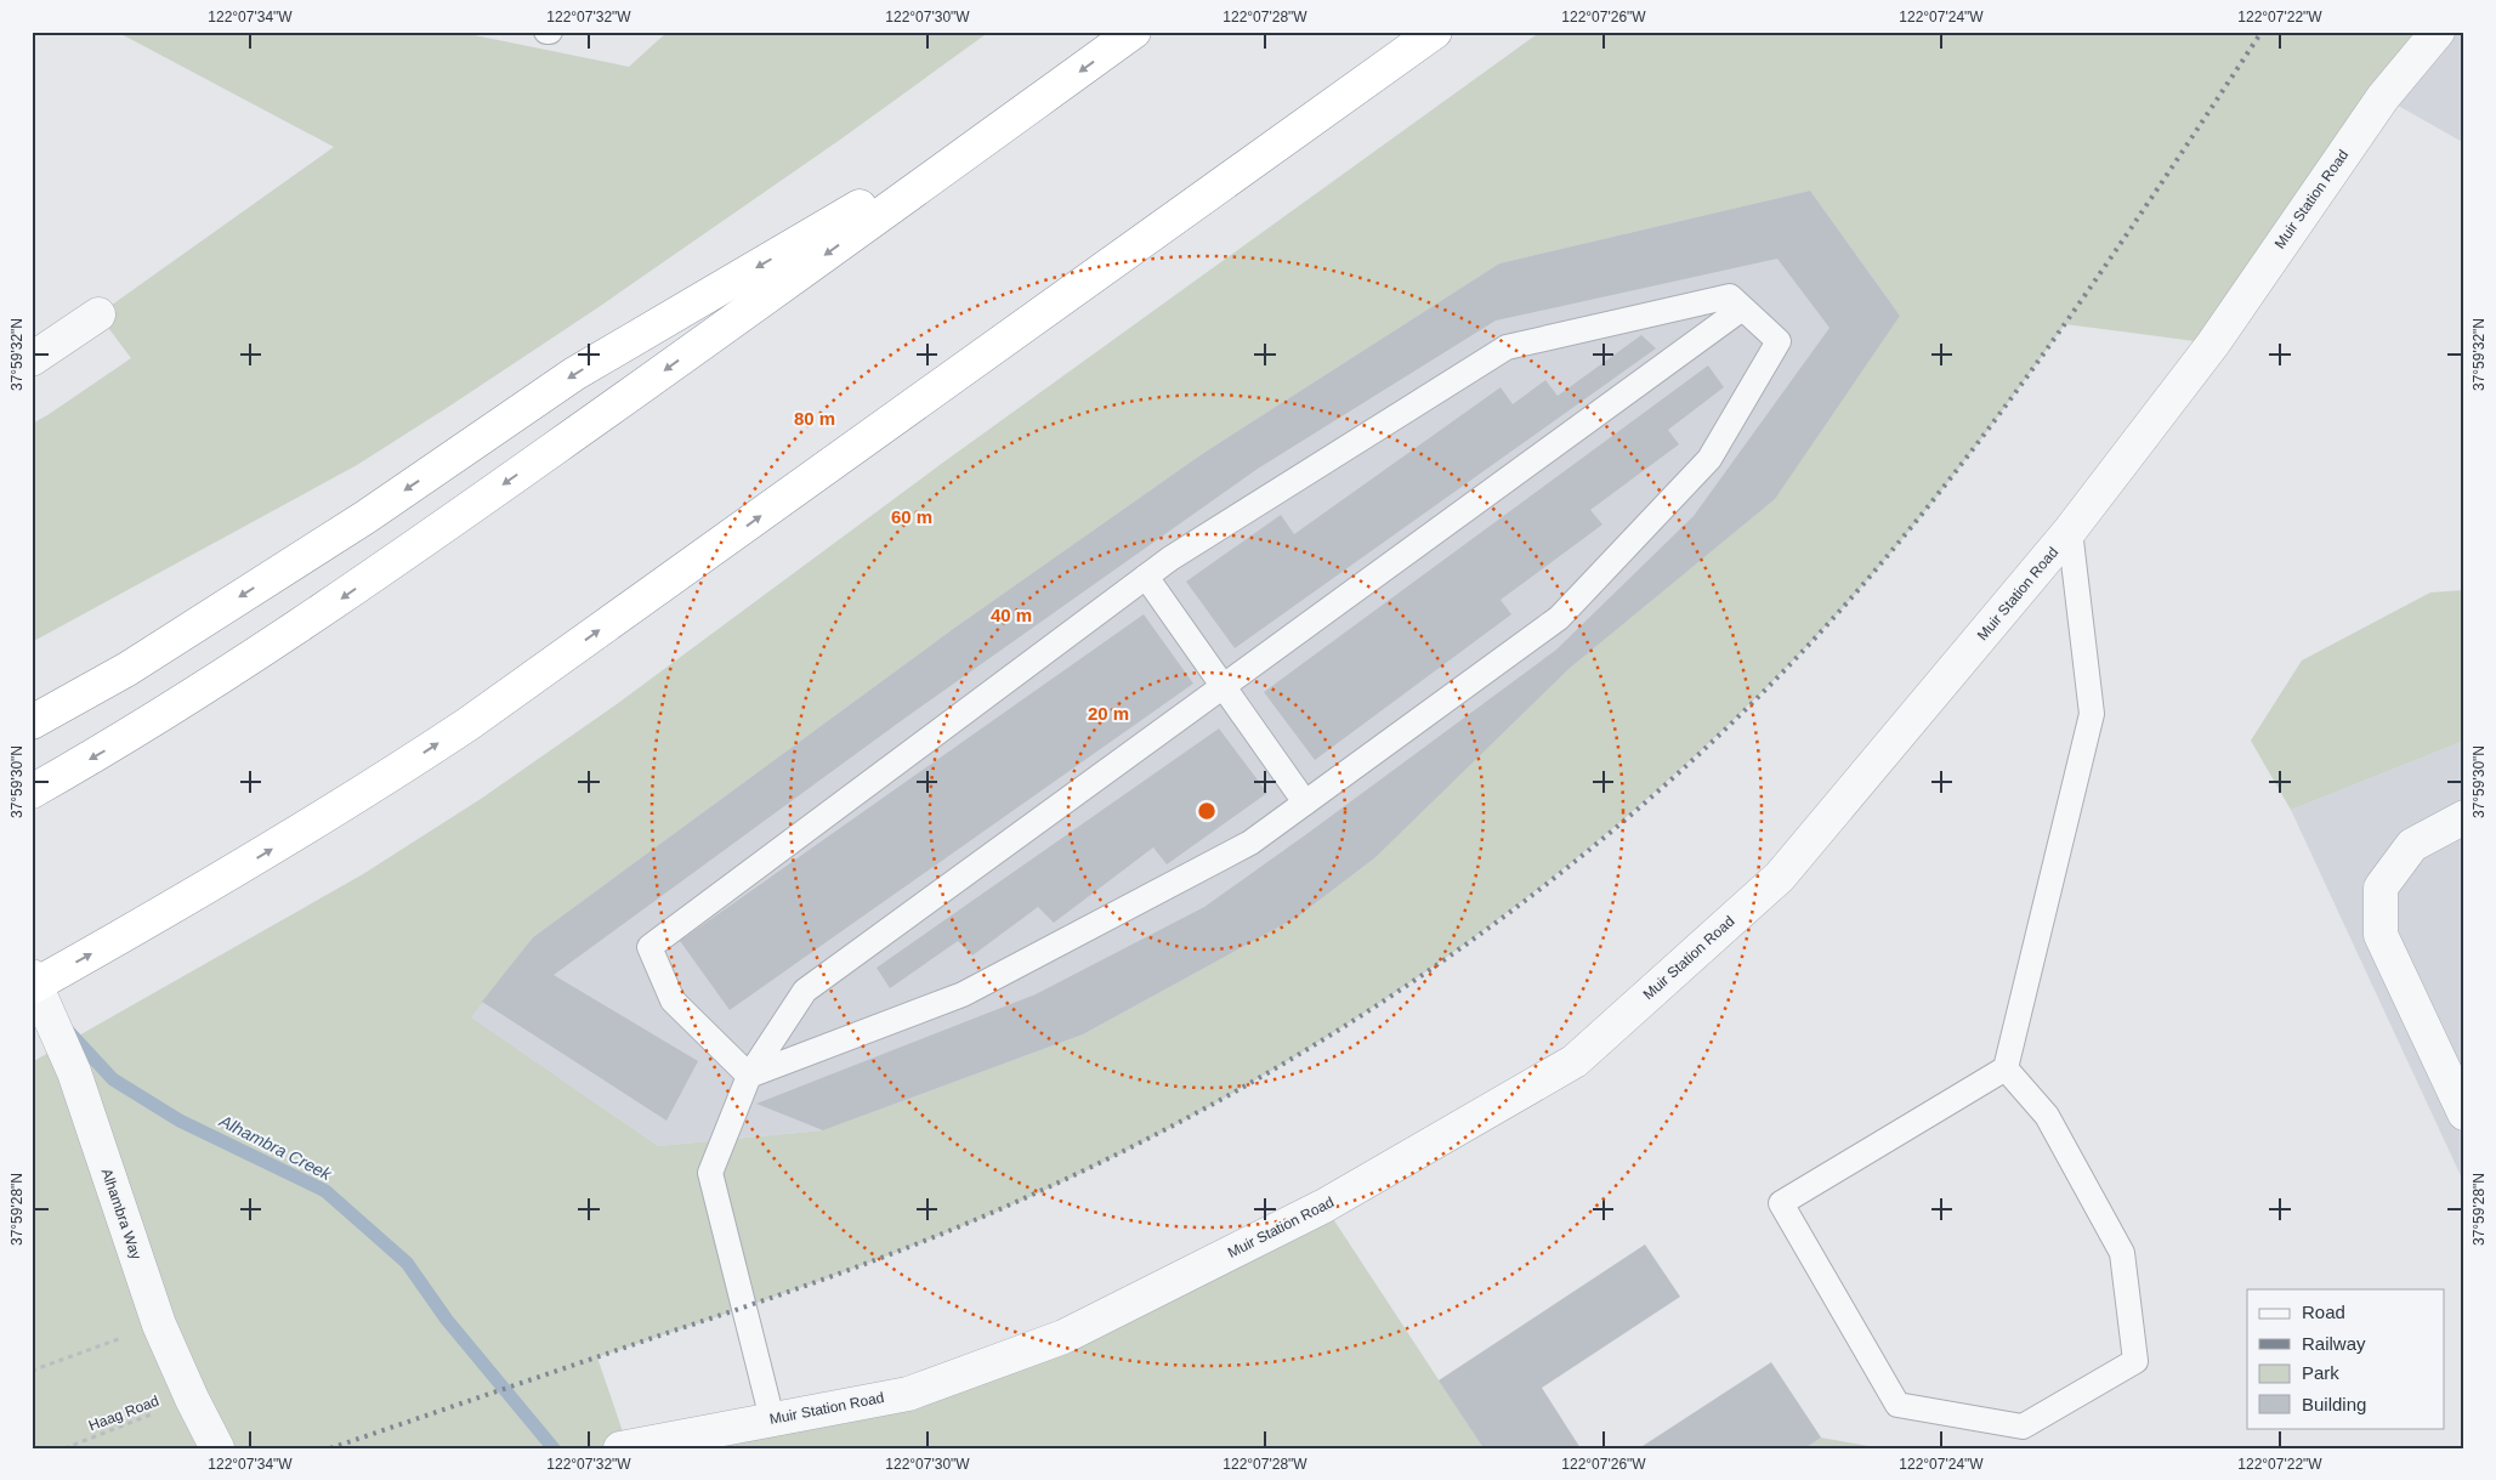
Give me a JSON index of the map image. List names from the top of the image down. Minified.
{"streets":{"street":["Muir Station Road","Alhambra Way"],"path":["Haag Road"]},"crossings":[["Alhambra Way","Haag Road"]],"water":["Alhambra Creek"],"legend":["Road","Railway","Park","Building"],"coordinates":["122°07'34\"W","122°07'32\"W","122°07'30\"W","122°07'28\"W","122°07'26\"W","122°07'24\"W","122°07'22\"W","37°59'32\"N","37°59'30\"N","37°59'28\"N"],"rings":["80 m","60 m","40 m","20 m"]}
